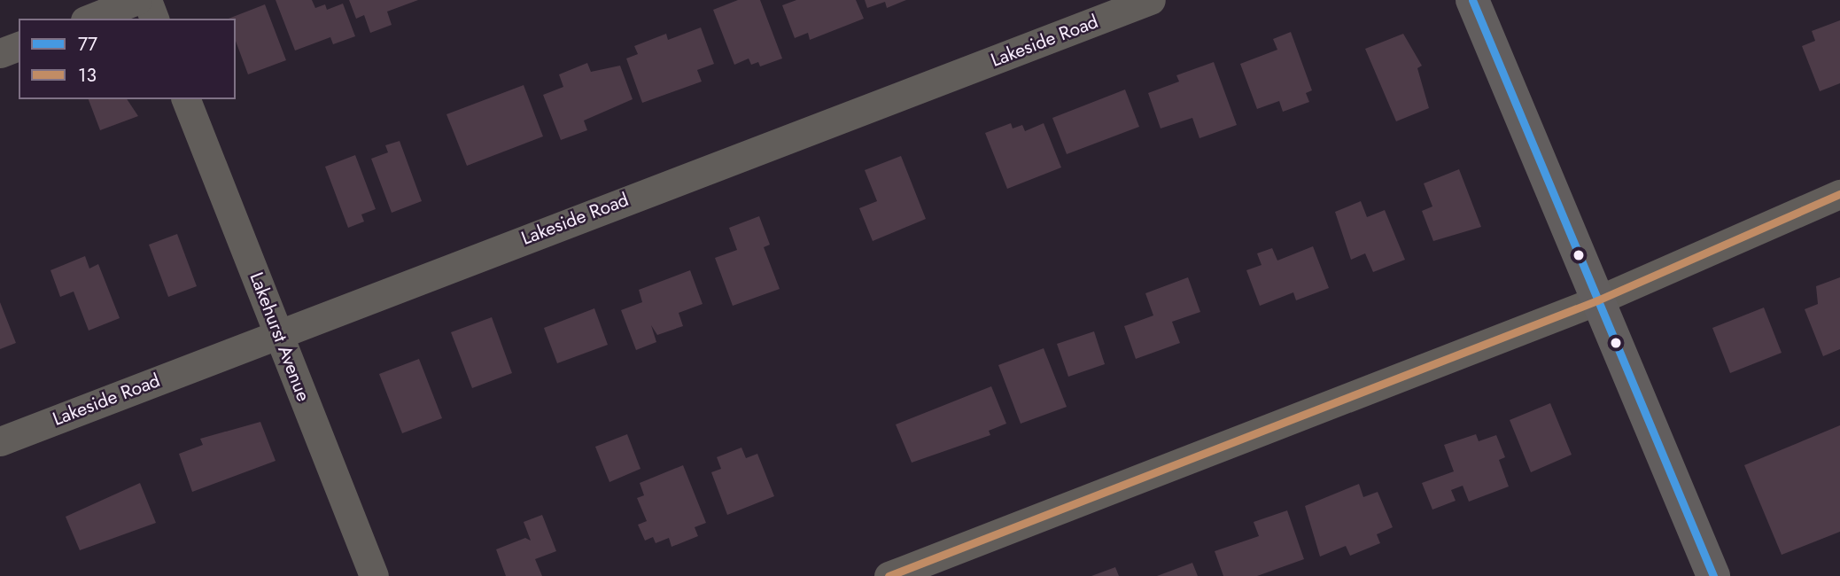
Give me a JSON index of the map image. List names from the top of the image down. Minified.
{"streets":{"street":["Lakeside Road","Lakehurst Avenue"]},"crossings":[["Lakeside Road","Lakehurst Avenue"]],"lines":["transit line 77","transit line 13"],"legend":["77","13"]}
